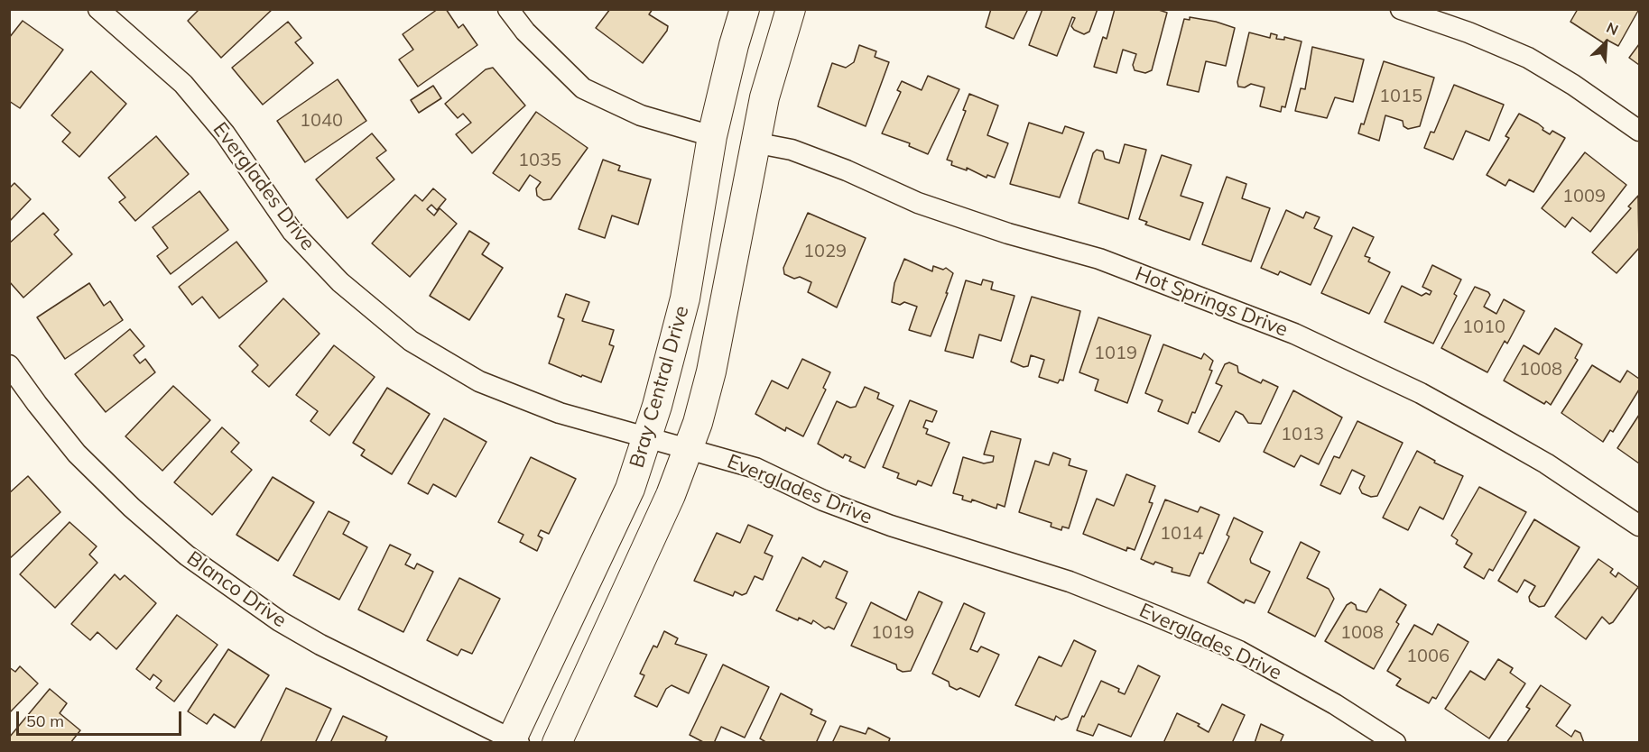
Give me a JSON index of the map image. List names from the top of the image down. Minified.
{"streets":{"street":["Everglades Drive","Hot Springs Drive","Bray Central Drive","Blanco Drive"]},"crossings":[["Everglades Drive","Bray Central Drive"],["Hot Springs Drive","Bray Central Drive"],["Bray Central Drive","Blanco Drive"]],"house_numbers":["1015","1040","1035","1009","1029","1010","1019","1008","1013","1014","1019","1008","1006"],"scale_bar":"50 m","north":"top right"}
